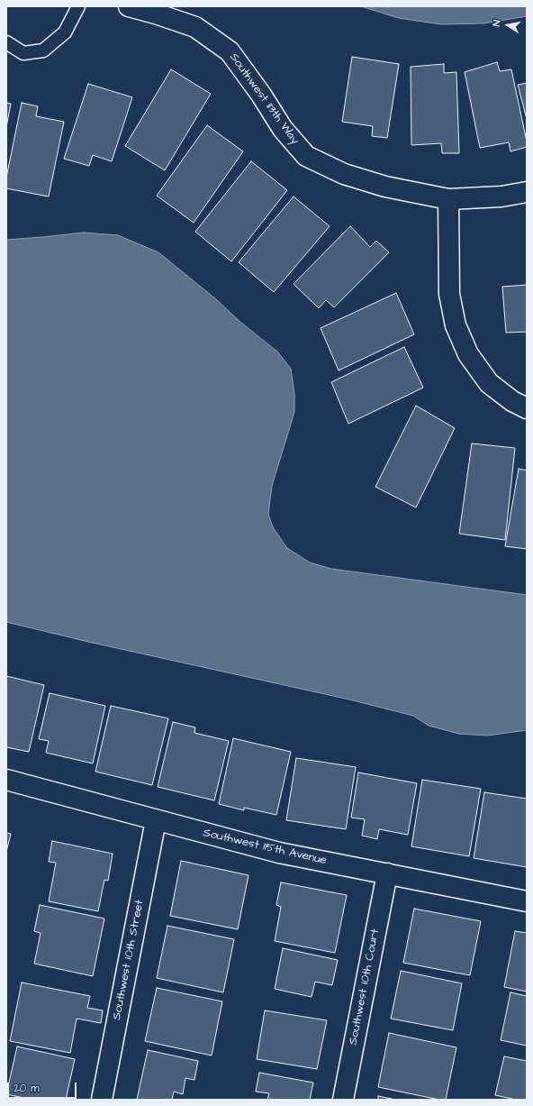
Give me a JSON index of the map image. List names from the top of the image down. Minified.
{"streets":{"street":["Southwest 113th Way","Southwest 115th Avenue","Southwest 10th Street","Southwest 10th Court"]},"crossings":[["Southwest 115th Avenue","Southwest 10th Street"],["Southwest 115th Avenue","Southwest 10th Court"]],"scale_bar":"20 m","north":"left"}
